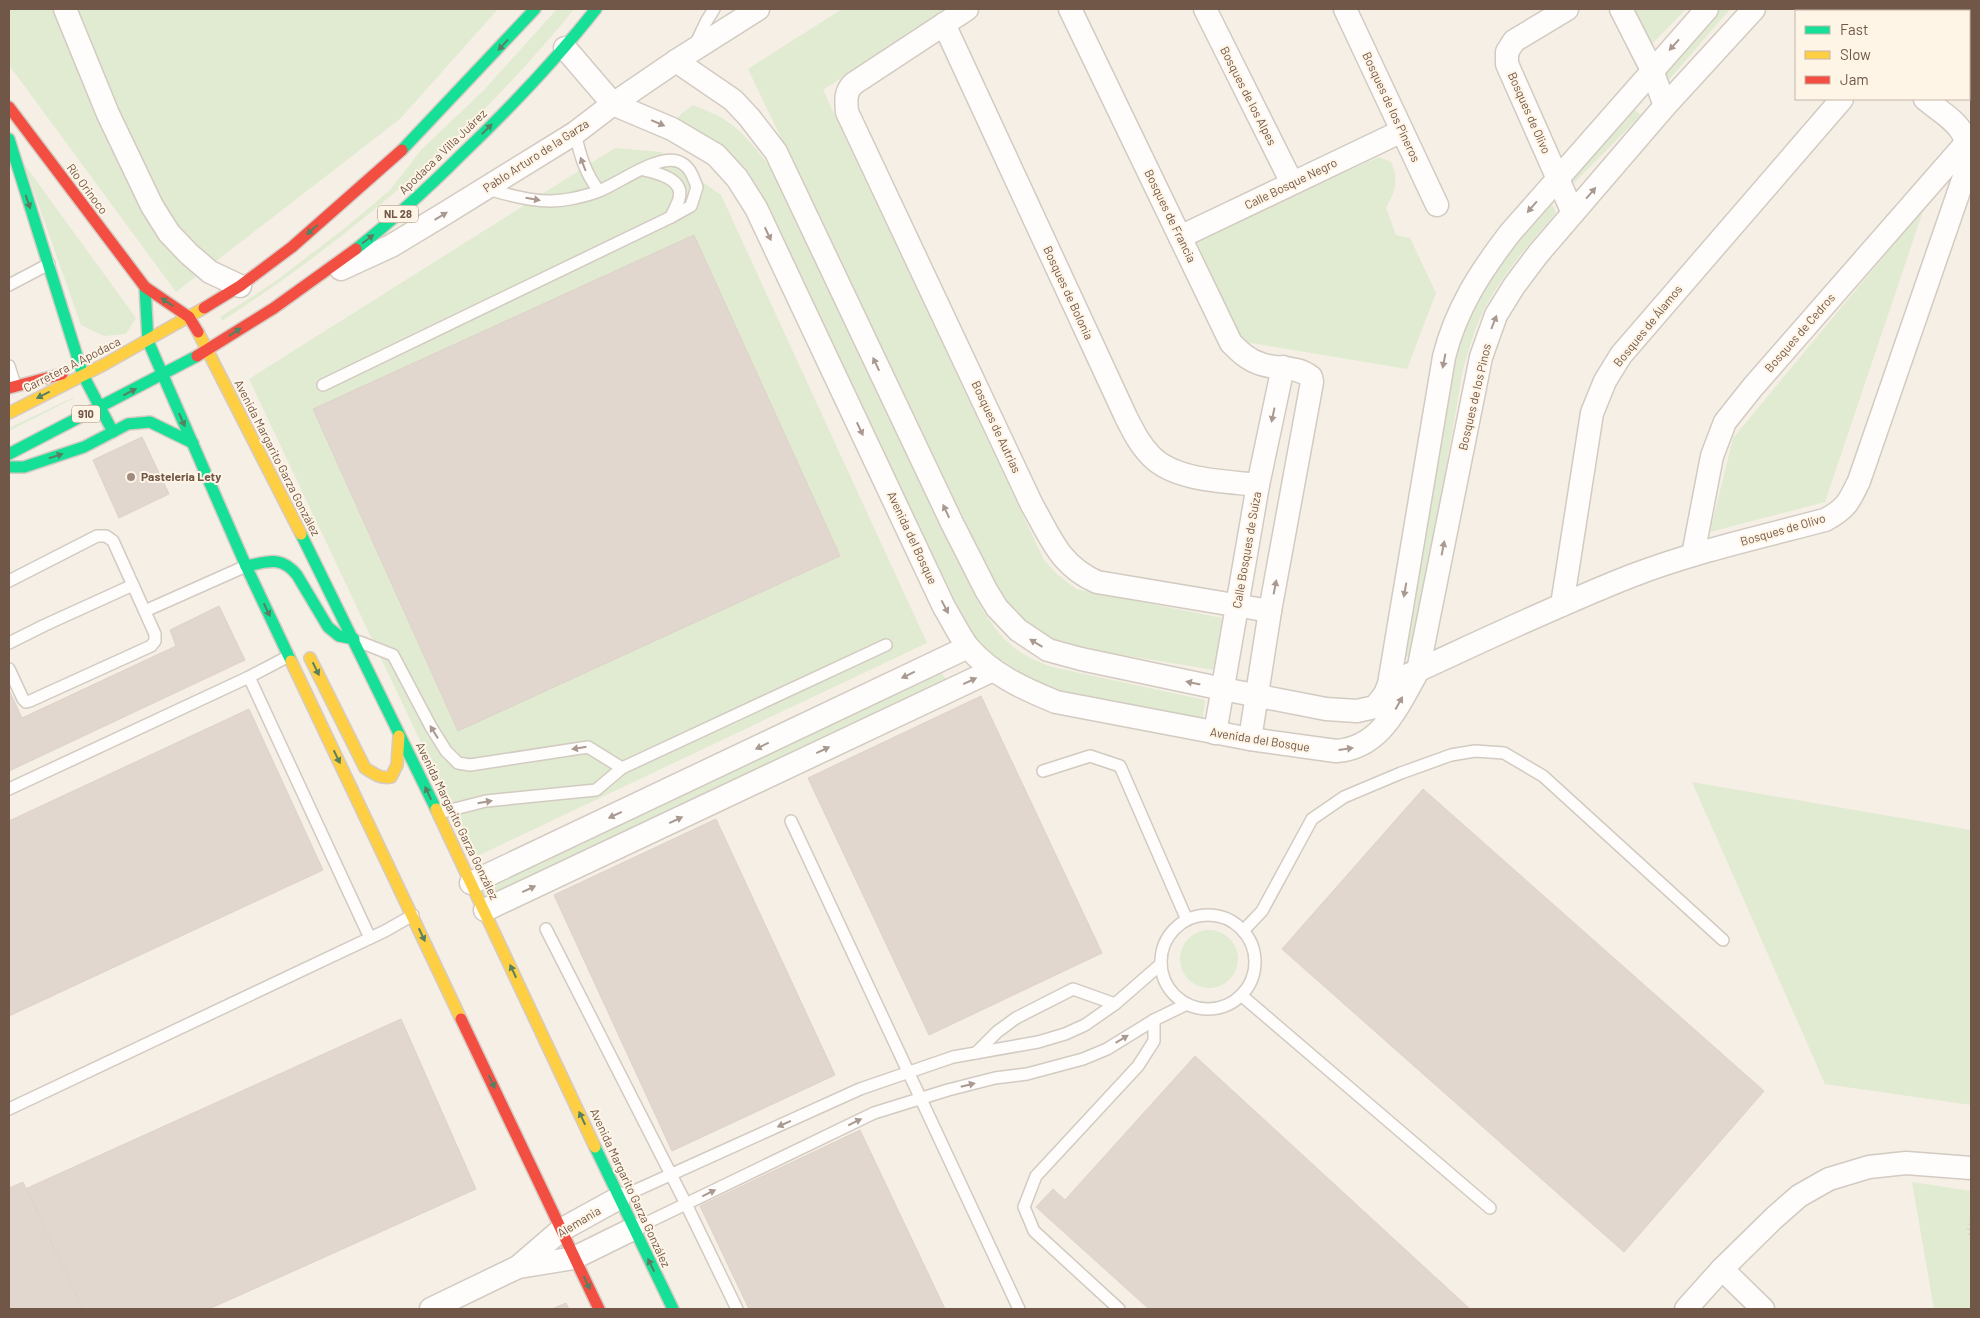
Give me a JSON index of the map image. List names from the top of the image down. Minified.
{"streets":{"main road":["Apodaca a Villa Juárez","Río Orinoco","NL 28","Carretera A Apodaca","910","Avenida Margarito Garza González"],"street":["Bosques de los Alpes","Bosques de los Pineros","Bosques de Olivo","Pablo Arturo de la Garza","Calle Bosque Negro","Bosques de Francia","Bosques de Bolonia","Bosques de Álamos","Bosques de Cedros","Bosques de los Pinos","Bosques de Autrias","Avenida del Bosque","Calle Bosques de Suiza","Alemania"]},"crossings":[["Bosques de los Alpes","Calle Bosque Negro"],["Bosques de los Pineros","Calle Bosque Negro"],["Bosques de Olivo","Bosques de Álamos"],["Bosques de Olivo","Bosques de Cedros"],["Bosques de Olivo","Bosques de los Pinos"],["Apodaca a Villa Juárez","Pablo Arturo de la Garza"],["Apodaca a Villa Juárez","910"],["Apodaca a Villa Juárez","Avenida Margarito Garza González"],["Pablo Arturo de la Garza","Avenida del Bosque"],["Calle Bosque Negro","Bosques de Francia"],["Río Orinoco","Avenida Margarito Garza González"],["Bosques de Francia","Bosques de Autrias"],["Bosques de Francia","Calle Bosques de Suiza"],["Bosques de Bolonia","Bosques de Autrias"],["Bosques de Bolonia","Calle Bosques de Suiza"],["Bosques de los Pinos","Avenida del Bosque"],["Bosques de Autrias","Calle Bosques de Suiza"],["Avenida Margarito Garza González","Alemania"],["Avenida del Bosque","Calle Bosques de Suiza"]],"one_way":["Pablo Arturo de la Garza"],"places":["Pasteleria Lety"],"legend":["Fast","Slow","Jam"]}
